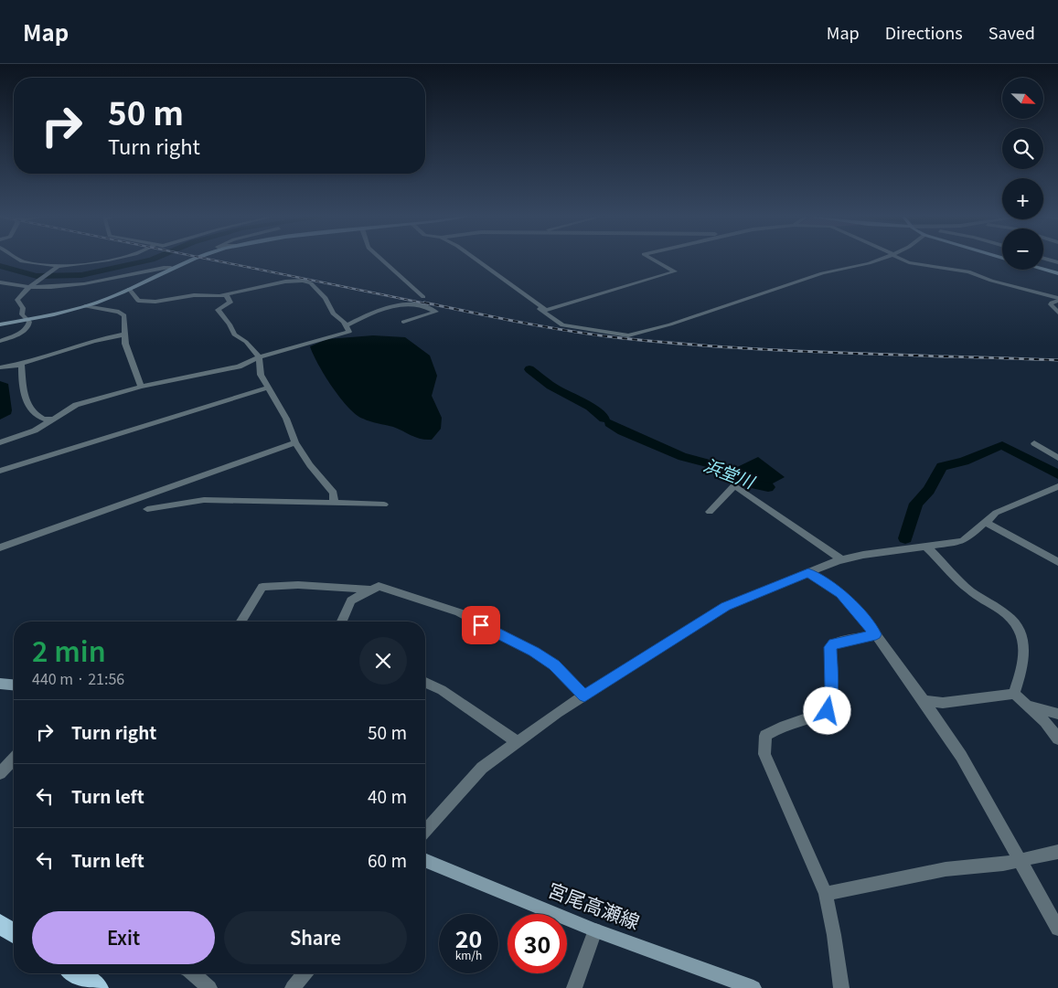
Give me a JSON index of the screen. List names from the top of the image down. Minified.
{"streets":{"main road":["宮尾高瀬線"]},"water":["浜堂川"],"north":"bottom right","page":{"header":"Map","nav":["Map","Directions","Saved"],"map_buttons":["+","−"],"turn":["50 m","Turn right"],"heading":["2 min","440 m · 21:56"],"list":[{"name":"Turn right","value":"50 m"},{"name":"Turn left","value":"40 m"},{"name":"Turn left","value":"60 m"}],"buttons":["Exit","Share"],"speed":"20 km/h","limit":"30"}}
